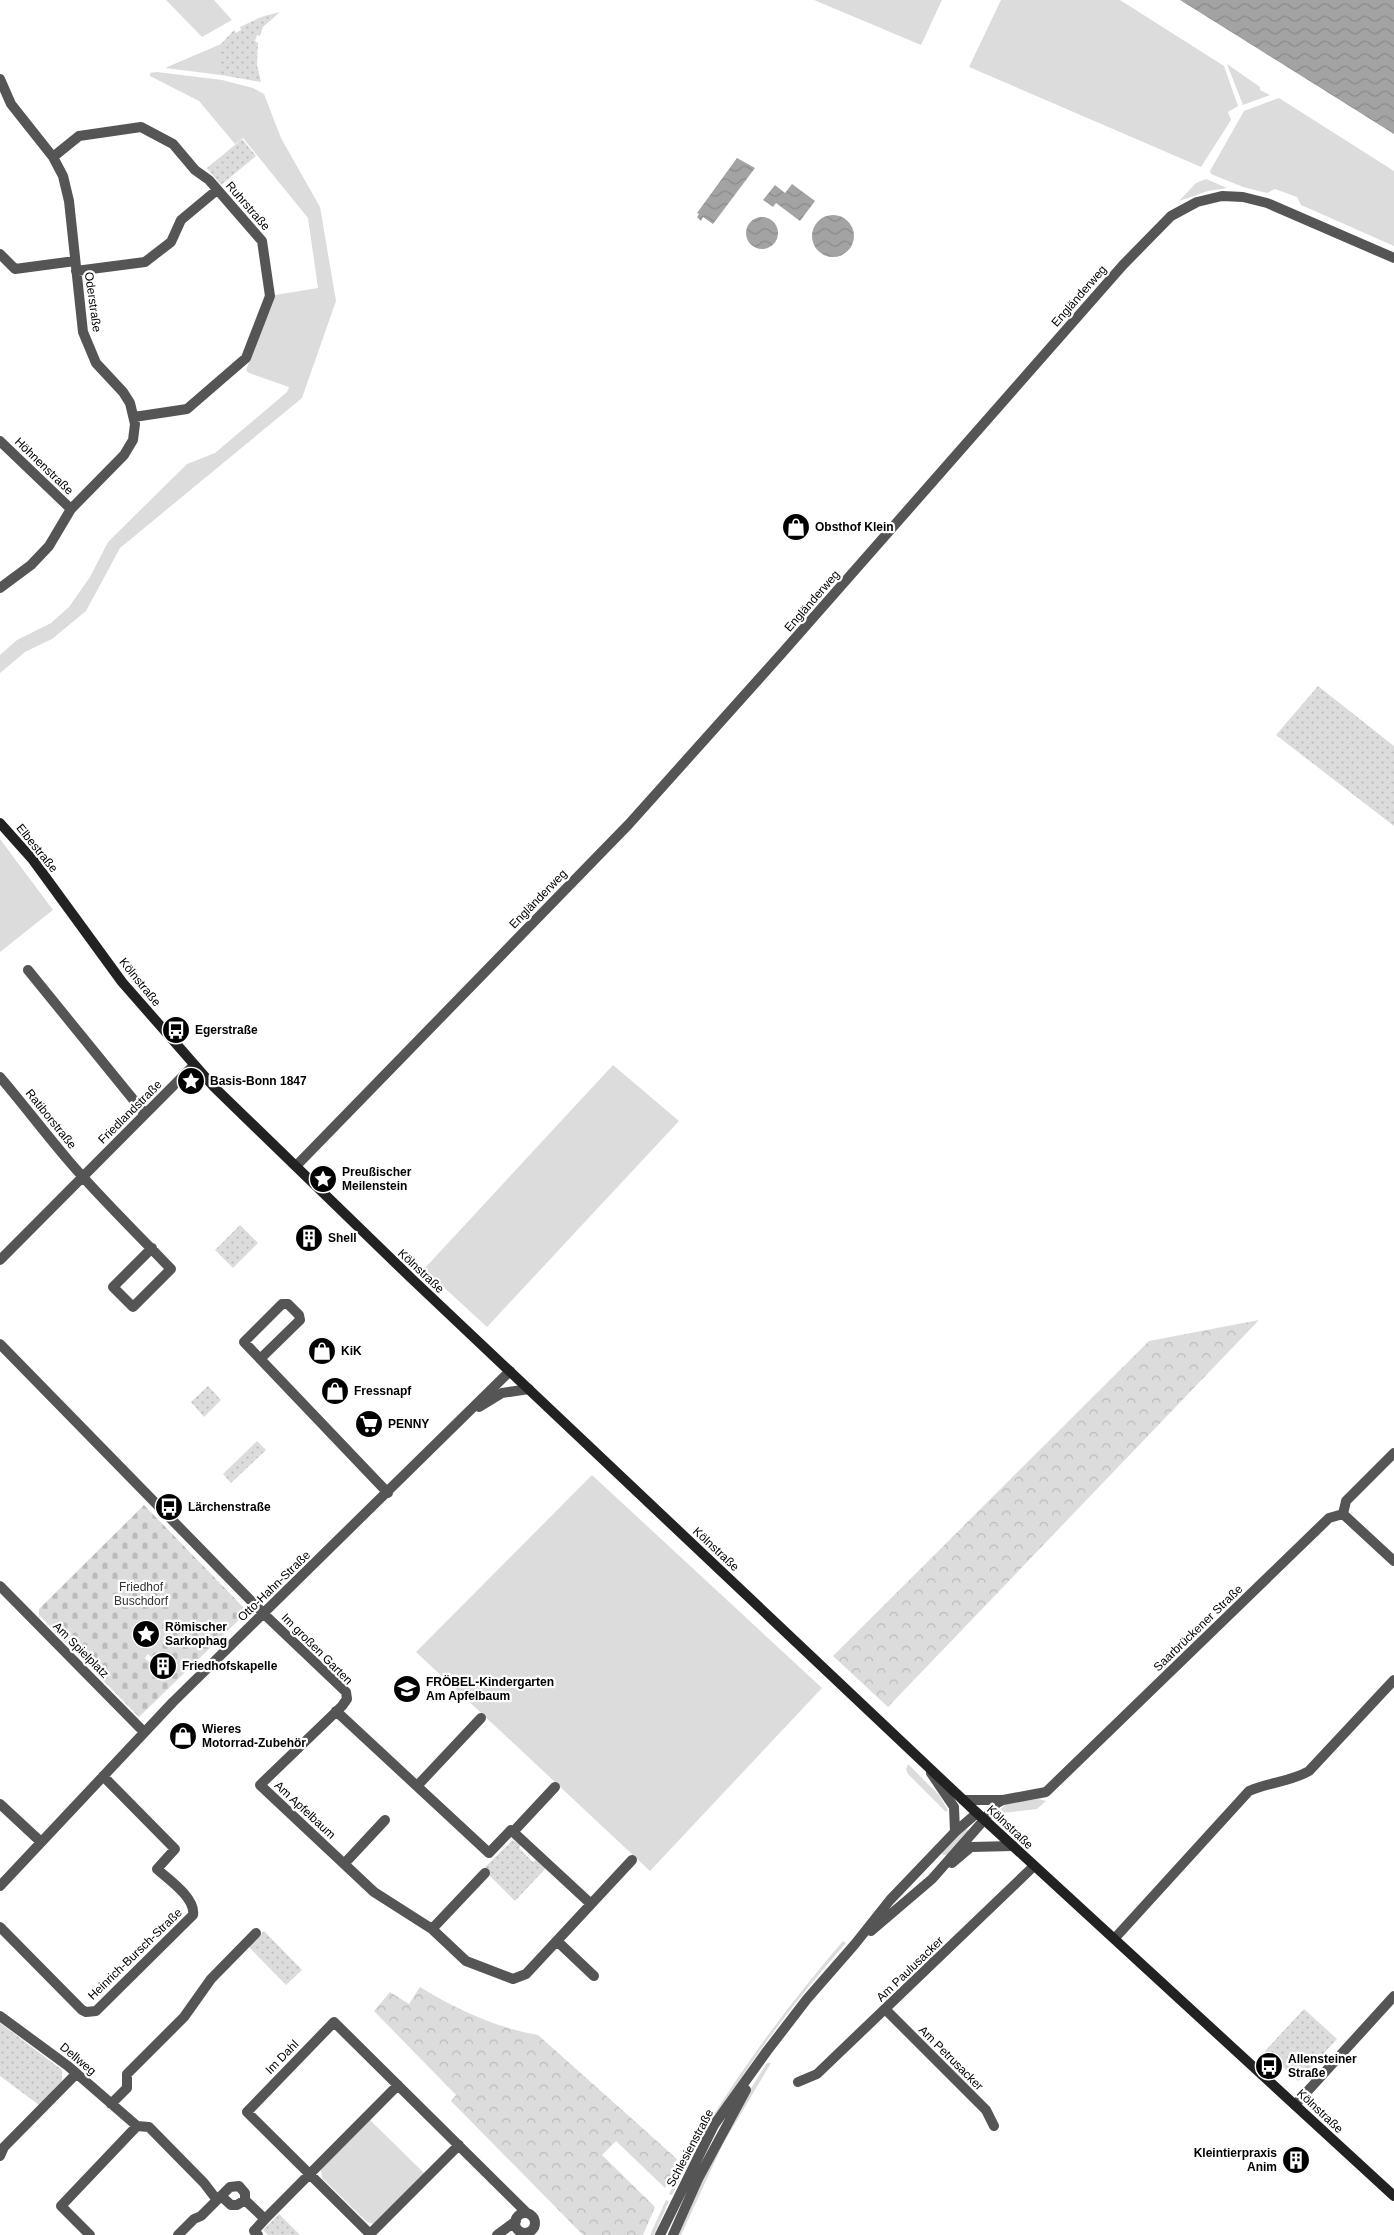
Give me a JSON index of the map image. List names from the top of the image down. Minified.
{"streets":{"main road":["Elbestraße","Kölnstraße"],"street":["Ruhrstraße","Engländerweg","Oderstraße","Höhnenstraße","Friedlandstraße","Ratiborstraße","Otto-Hahn-Straße","Saarbrückener Straße","Im großen Garten","Am Spielplatz","Am Apfelbaum","Heinrich-Bursch-Straße","Am Paulusacker","Im Dahl","Am Petrusacker","Dellweg","Schlesienstraße"]},"crossings":[["Ruhrstraße","Oderstraße"],["Engländerweg","Kölnstraße"],["Oderstraße","Höhnenstraße"],["Elbestraße","Kölnstraße"],["Kölnstraße","Friedlandstraße"],["Kölnstraße","Otto-Hahn-Straße"],["Kölnstraße","Saarbrückener Straße"],["Kölnstraße","Am Paulusacker"],["Kölnstraße","Schlesienstraße"],["Friedlandstraße","Ratiborstraße"],["Otto-Hahn-Straße","Im großen Garten"],["Otto-Hahn-Straße","Am Spielplatz"],["Otto-Hahn-Straße","Heinrich-Bursch-Straße"],["Im großen Garten","Am Apfelbaum"],["Am Paulusacker","Am Petrusacker"]],"parks":["Friedhof Buschdorf"],"places":{"shop":["Obsthof Klein","KiK","Fressnapf","Wieres Motorrad-Zubehör"],"bus stop":["Egerstraße","Lärchenstraße","Allensteiner Straße"],"place":["Basis-Bonn 1847","Preußischer Meilenstein","Römischer Sarkophag"],"building":["Shell","Friedhofskapelle","Kleintierpraxis Anim"],"supermarket":["PENNY"],"school or university":["FRÖBEL-Kindergarten Am Apfelbaum"]}}
